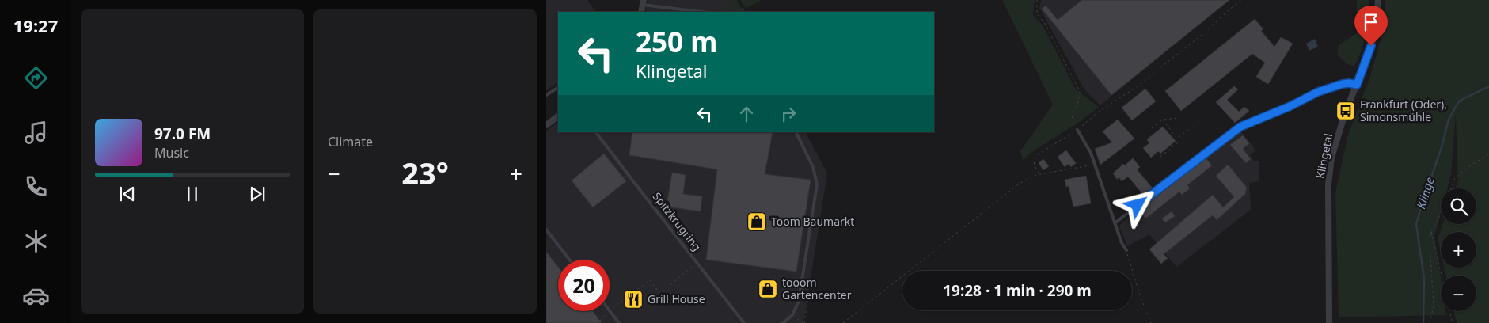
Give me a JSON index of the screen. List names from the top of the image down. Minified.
{"streets":{"street":["Klingetal"],"lane":["Spitzkrugring"]},"water":["Klinge"],"places":{"bus stop":["Frankfurt (Oder), Simonsmühle"],"shop":["Toom Baumarkt","tooom Gartencenter"],"restaurant":["Grill House"]},"page":{"tabs":"19:27","tile":"Climate","turn":["250 m","Klingetal"],"song":["97.0 FM","Music"],"heat":["−","23°","+"],"map_buttons":["+","−"],"limit":"20","trip":"19:28 · 1 min · 290 m"}}
